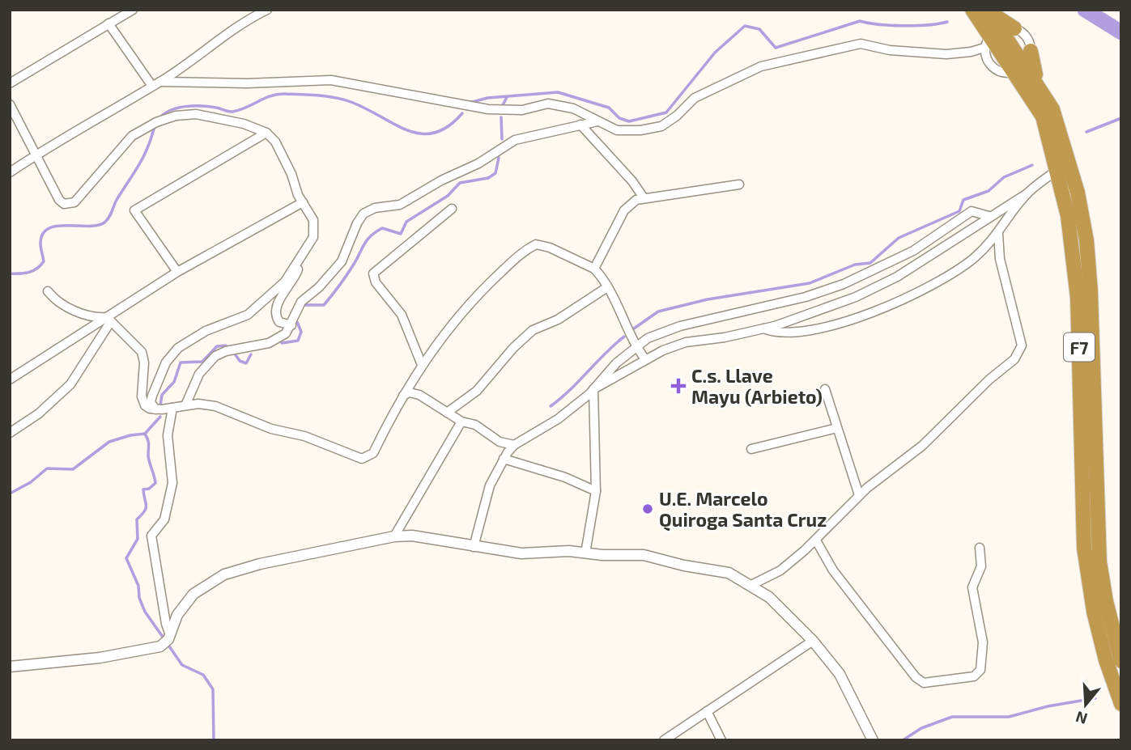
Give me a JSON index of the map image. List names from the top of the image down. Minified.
{"streets":{"highway":["F7"]},"places":{"health":["C.s. Llave Mayu (Arbieto)"],"other":["U.E. Marcelo Quiroga Santa Cruz"]},"north":"bottom"}
